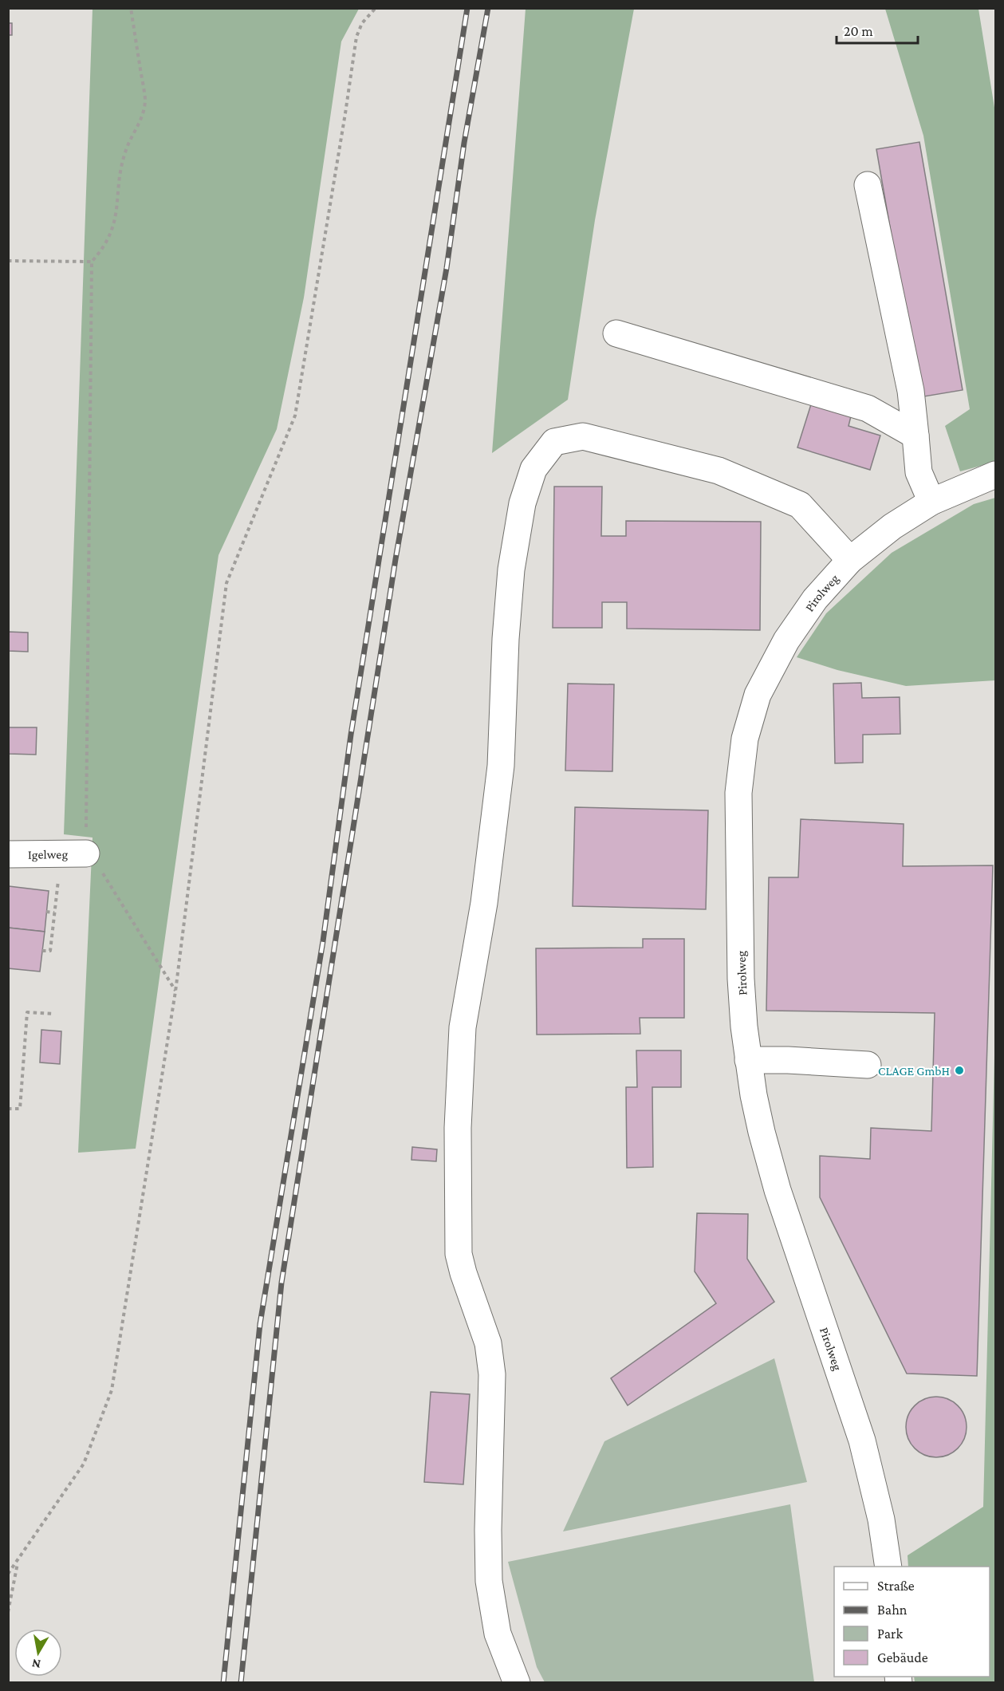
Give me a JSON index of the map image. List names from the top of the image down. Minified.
{"streets":{"street":["Pirolweg","Igelweg"]},"places":["CLAGE GmbH"],"legend":["Straße","Bahn","Park","Gebäude"],"scale_bar":"20 m","north":"bottom"}
